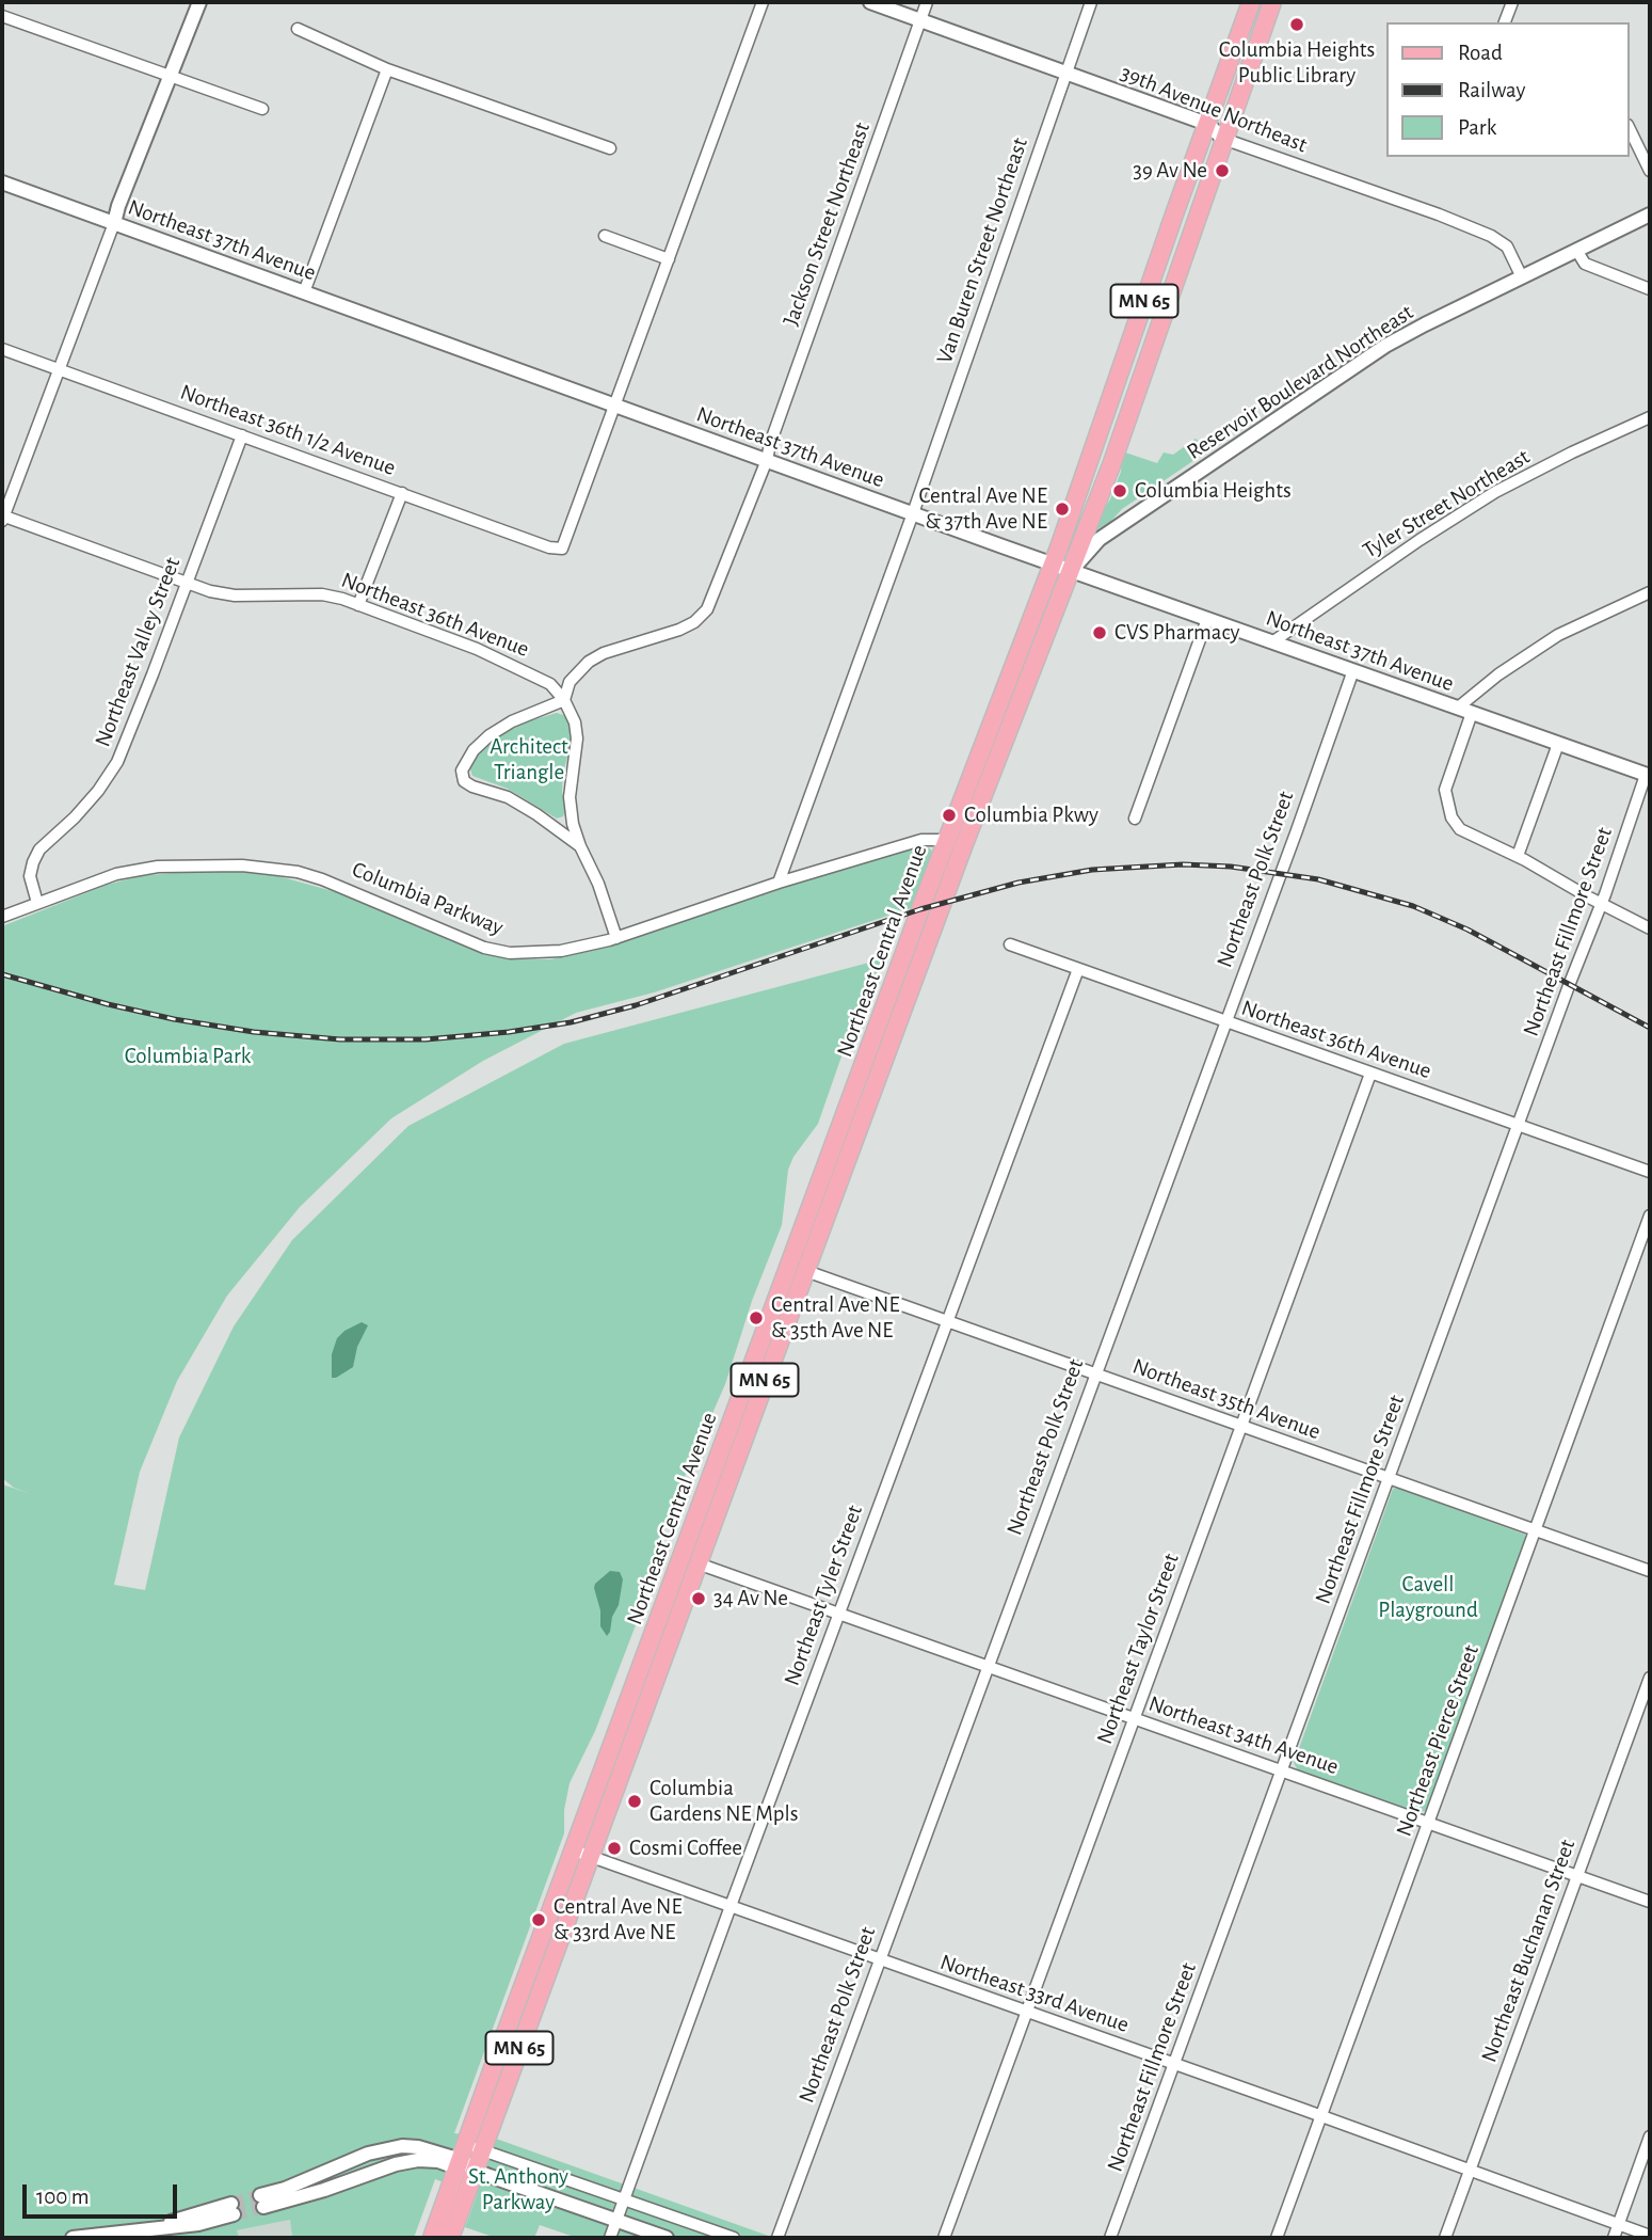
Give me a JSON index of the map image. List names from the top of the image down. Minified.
{"streets":{"main road":["MN 65","Northeast Central Avenue"],"street":["39th Avenue Northeast","Jackson Street Northeast","Northeast 37th Avenue","Van Buren Street Northeast","Reservoir Boulevard Northeast","Northeast 36th 1/2 Avenue","Tyler Street Northeast","Northeast 36th Avenue","Northeast Valley Street","Northeast Polk Street","Columbia Parkway","Northeast Fillmore Street","Northeast 35th Avenue","Northeast Tyler Street","Northeast Taylor Street","Northeast 34th Avenue","Northeast Pierce Street","Northeast Buchanan Street","Northeast 33rd Avenue"]},"crossings":[["39th Avenue Northeast","Jackson Street Northeast"],["39th Avenue Northeast","Van Buren Street Northeast"],["39th Avenue Northeast","MN 65"],["39th Avenue Northeast","Reservoir Boulevard Northeast"],["Jackson Street Northeast","Northeast 37th Avenue"],["Jackson Street Northeast","Northeast 36th Avenue"],["Northeast 37th Avenue","Van Buren Street Northeast"],["Northeast 37th Avenue","MN 65"],["Northeast 37th Avenue","Reservoir Boulevard Northeast"],["Northeast 37th Avenue","Northeast 36th 1/2 Avenue"],["Northeast 37th Avenue","Tyler Street Northeast"],["Northeast 37th Avenue","Northeast Polk Street"],["Northeast 37th Avenue","Northeast Fillmore Street"],["Northeast 37th Avenue","Northeast Central Avenue"],["Van Buren Street Northeast","Columbia Parkway"],["MN 65","Reservoir Boulevard Northeast"],["MN 65","Northeast Central Avenue"],["Reservoir Boulevard Northeast","Northeast Central Avenue"],["Northeast 36th 1/2 Avenue","Northeast Valley Street"],["Northeast 36th Avenue","Northeast Valley Street"],["Northeast 36th Avenue","Northeast Polk Street"],["Northeast 36th Avenue","Northeast Fillmore Street"],["Northeast 36th Avenue","Northeast Tyler Street"],["Northeast 36th Avenue","Northeast Taylor Street"],["Northeast Valley Street","Columbia Parkway"],["Northeast Polk Street","Northeast 35th Avenue"],["Northeast Polk Street","Northeast 34th Avenue"],["Northeast Polk Street","Northeast 33rd Avenue"],["Columbia Parkway","Northeast Central Avenue"],["Northeast Fillmore Street","Northeast 35th Avenue"],["Northeast Fillmore Street","Northeast 34th Avenue"],["Northeast Fillmore Street","Northeast 33rd Avenue"],["Northeast Central Avenue","Northeast 35th Avenue"],["Northeast Central Avenue","Northeast 34th Avenue"],["Northeast Central Avenue","Northeast 33rd Avenue"],["Northeast 35th Avenue","Northeast Tyler Street"],["Northeast 35th Avenue","Northeast Taylor Street"],["Northeast 35th Avenue","Northeast Pierce Street"],["Northeast Tyler Street","Northeast 34th Avenue"],["Northeast Tyler Street","Northeast 33rd Avenue"],["Northeast Taylor Street","Northeast 34th Avenue"],["Northeast Taylor Street","Northeast 33rd Avenue"],["Northeast 34th Avenue","Northeast Pierce Street"],["Northeast 34th Avenue","Northeast Buchanan Street"],["Northeast Pierce Street","Northeast 33rd Avenue"],["Northeast Buchanan Street","Northeast 33rd Avenue"]],"parks":["Architect Triangle","Columbia Park","Cavell Playground","St. Anthony Parkway"],"places":["Columbia Heights Public Library","39 Av Ne","Columbia Heights","Central Ave NE & 37th Ave NE","CVS Pharmacy","Columbia Pkwy","Central Ave NE & 35th Ave NE","34 Av Ne","Columbia Gardens NE Mpls","Cosmi Coffee","Central Ave NE & 33rd Ave NE"],"legend":["Road","Railway","Park"],"scale_bar":"100 m"}
